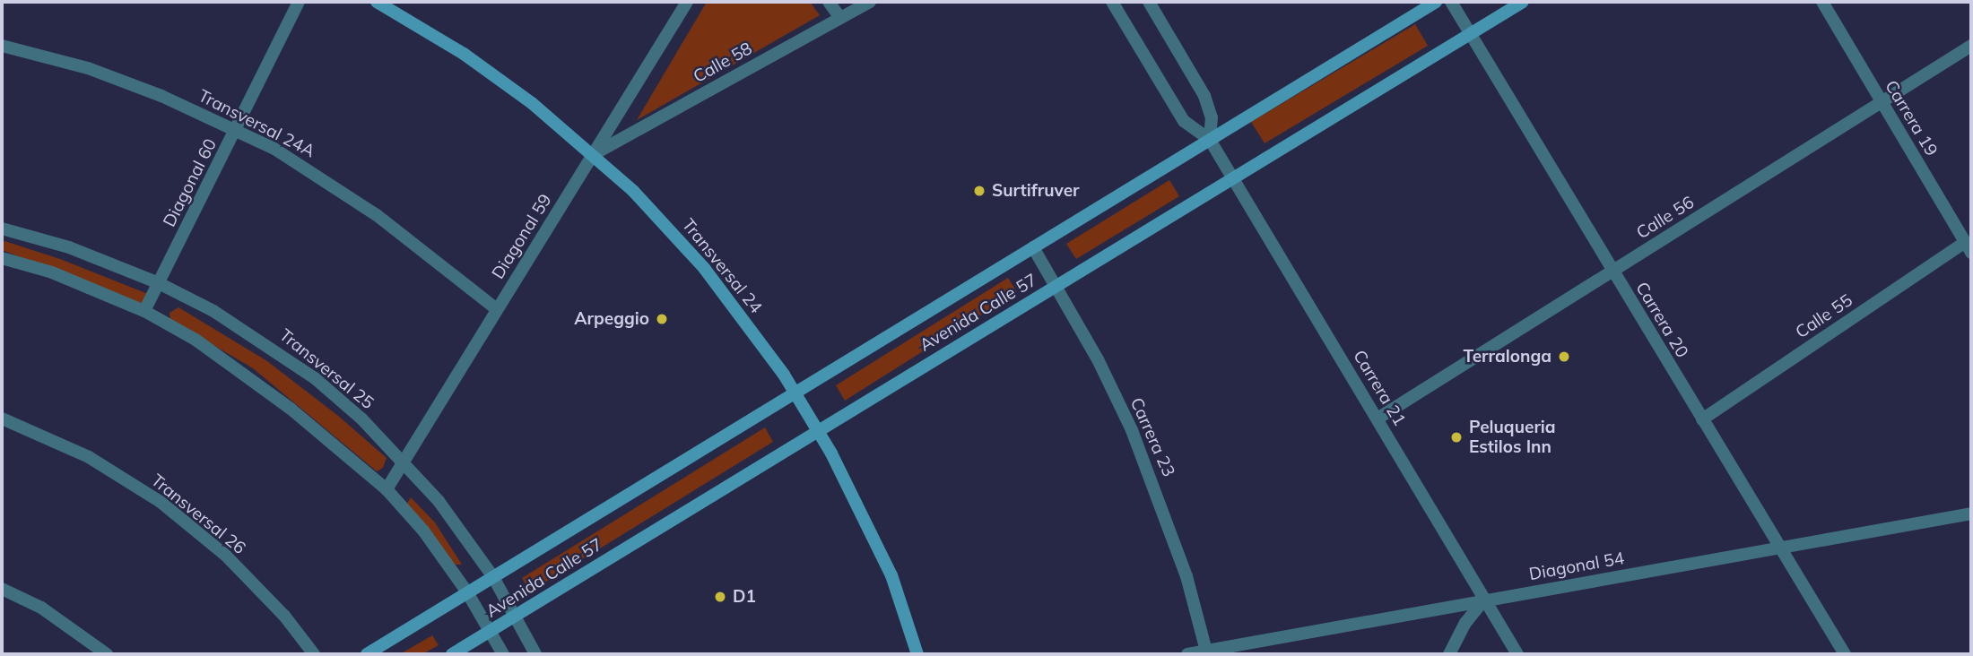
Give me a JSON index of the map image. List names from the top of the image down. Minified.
{"streets":{"main road":["Transversal 24","Avenida Calle 57"],"street":["Calle 58","Carrera 19","Transversal 24A","Diagonal 60","Calle 56","Diagonal 59","Calle 55","Carrera 20","Transversal 25","Carrera 21","Carrera 23","Transversal 26","Diagonal 54"]},"crossings":[["Calle 58","Diagonal 59"],["Calle 58","Transversal 24"],["Carrera 19","Calle 56"],["Carrera 19","Calle 55"],["Transversal 24A","Diagonal 60"],["Transversal 24A","Diagonal 59"],["Diagonal 60","Transversal 25"],["Calle 56","Carrera 20"],["Calle 56","Carrera 21"],["Diagonal 59","Transversal 24"],["Diagonal 59","Transversal 25"],["Transversal 24","Avenida Calle 57"],["Avenida Calle 57","Carrera 20"],["Avenida Calle 57","Transversal 25"],["Avenida Calle 57","Carrera 21"],["Avenida Calle 57","Carrera 23"],["Calle 55","Carrera 20"],["Carrera 20","Diagonal 54"],["Carrera 21","Diagonal 54"],["Carrera 23","Diagonal 54"]],"places":["Surtifruver","Arpeggio","Terralonga","Peluqueria Estilos Inn","D1"]}
